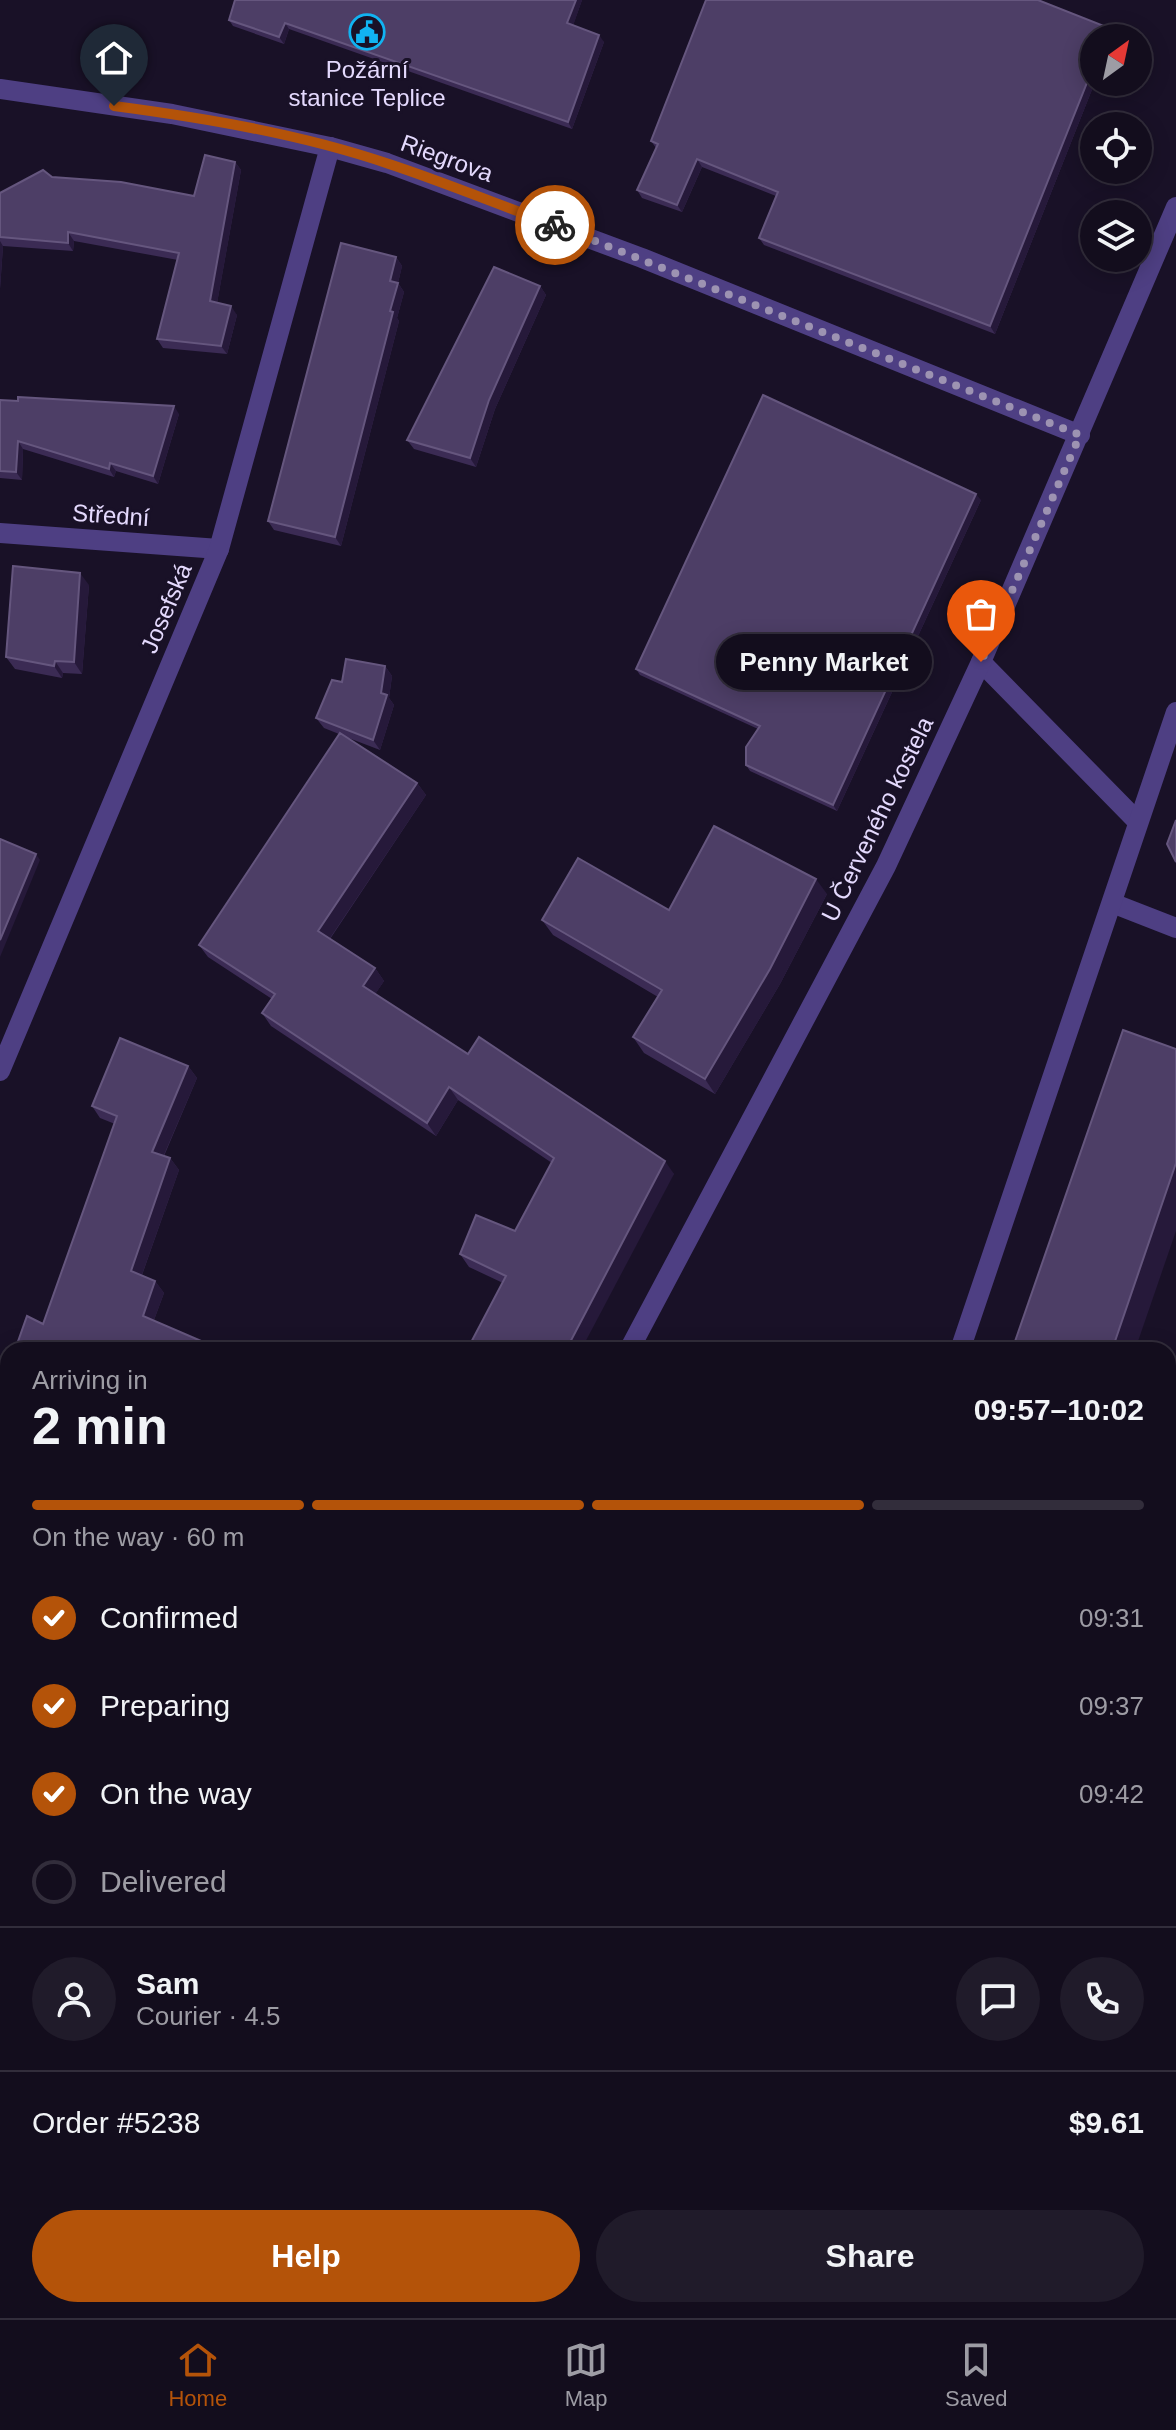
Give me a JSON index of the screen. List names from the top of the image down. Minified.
{"streets":{"street":["Riegrova","Střední","Josefská","U Červeného kostela"]},"crossings":[["Riegrova","Josefská"],["Riegrova","U Červeného kostela"],["Střední","Josefská"]],"places":{"public building":["Požární stanice Teplice"],"other":["Penny Market"]},"north":"top right","page":{"bubble":"Penny Market","heading":["2 min","Arriving in","09:57–10:02"],"panel":["Sam","Courier · 4.5","Order #5238","$9.61"],"bar":"On the way · 60 m","list":[["Confirmed","09:31"],["Preparing","09:37"],["On the way","09:42"],"Delivered"],"buttons":["Help","Share"],"tabs":["Home","Map","Saved"]}}
